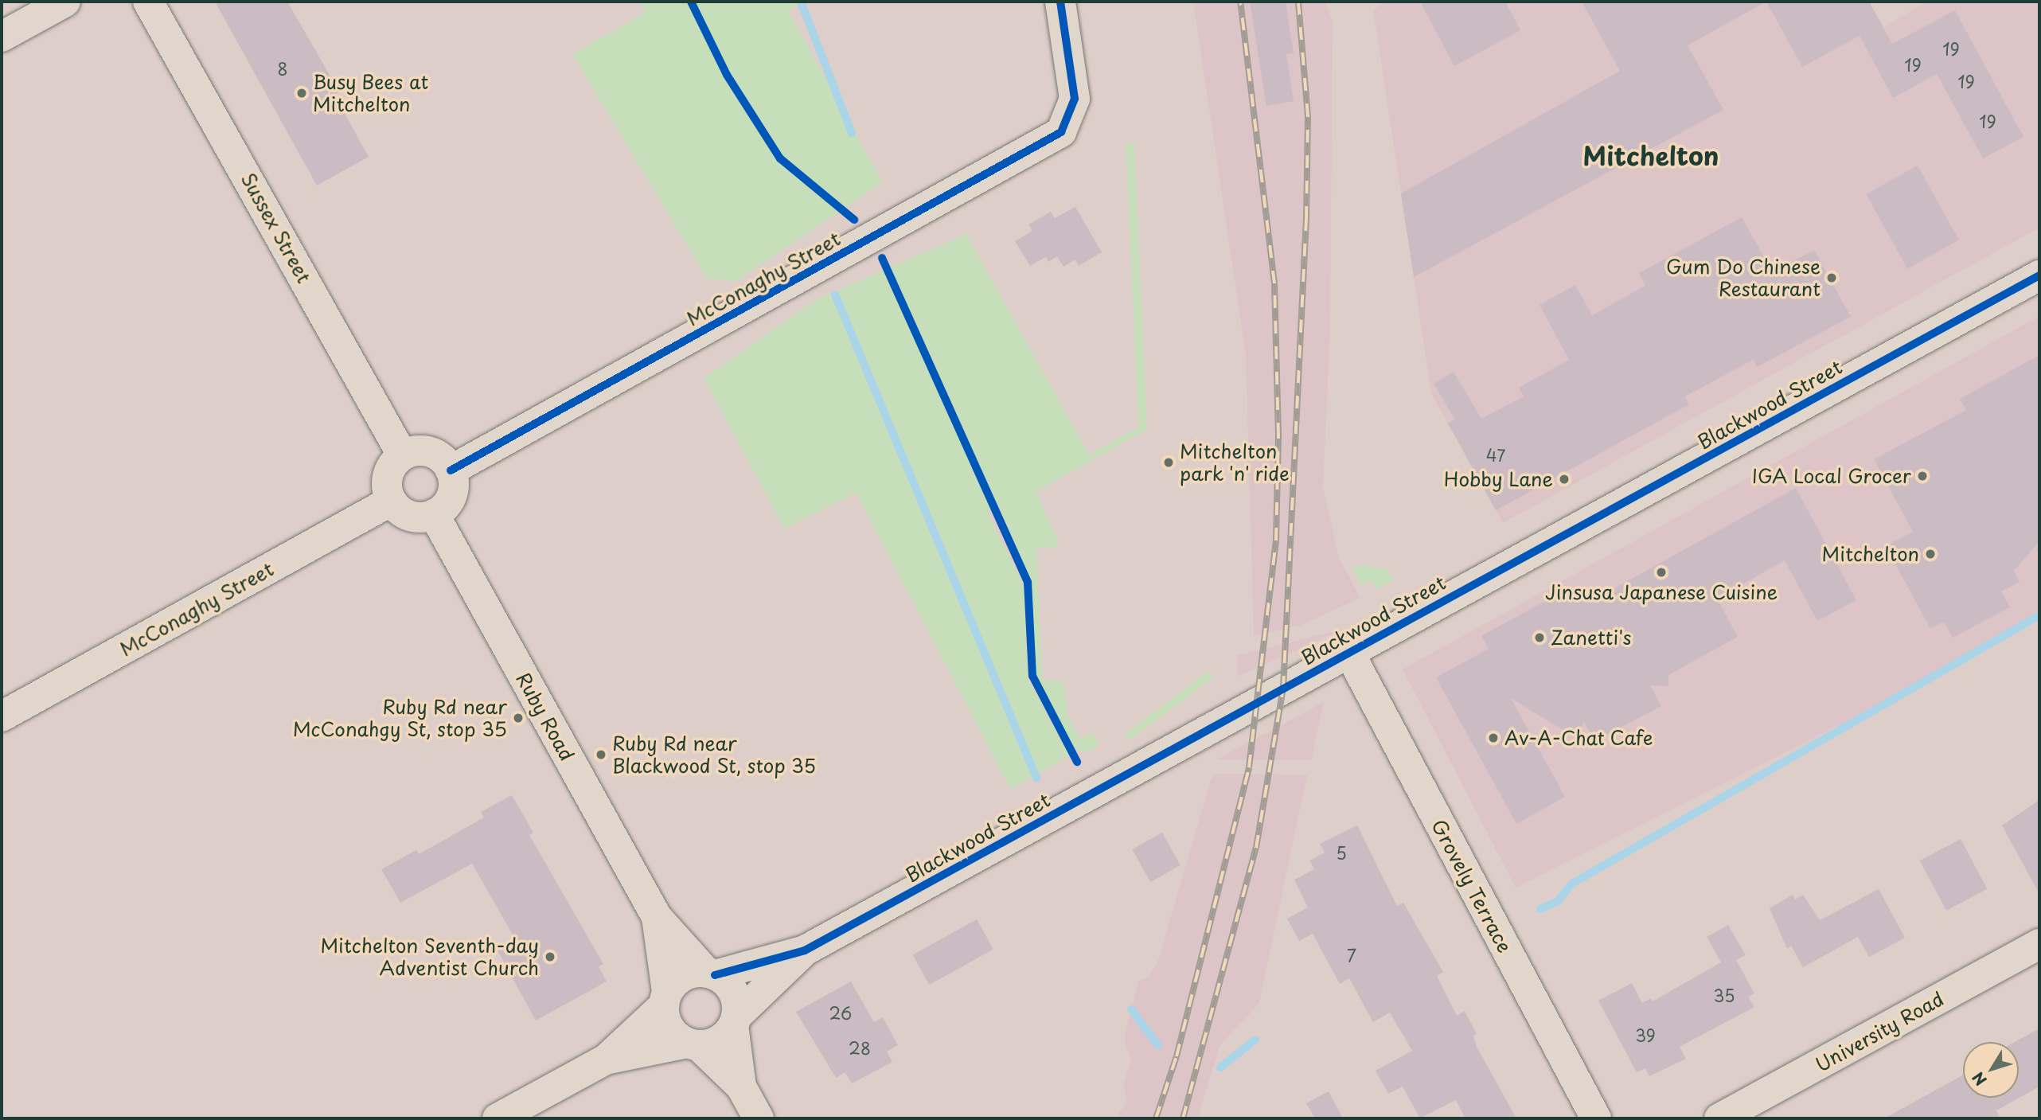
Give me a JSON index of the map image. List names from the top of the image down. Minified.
{"streets":{"street":["Sussex Street","McConaghy Street","Blackwood Street","Ruby Road","Grovely Terrace","University Road"]},"crossings":[["Sussex Street","McConaghy Street"],["Sussex Street","Ruby Road"],["McConaghy Street","Ruby Road"],["Blackwood Street","Ruby Road"],["Blackwood Street","Grovely Terrace"]],"districts":["Mitchelton"],"places":["Busy Bees at Mitchelton","Gum Do Chinese Restaurant","Mitchelton park 'n' ride","IGA Local Grocer","Hobby Lane","Mitchelton","Jinsusa Japanese Cuisine","Zanetti's","Ruby Rd near McConahgy St, stop 35","Av-A-Chat Cafe","Ruby Rd near Blackwood St, stop 35","Mitchelton Seventh-day Adventist Church"],"house_numbers":["19","19","8","19","19","47","5","7","35","26","39","28"],"north":"bottom left"}
